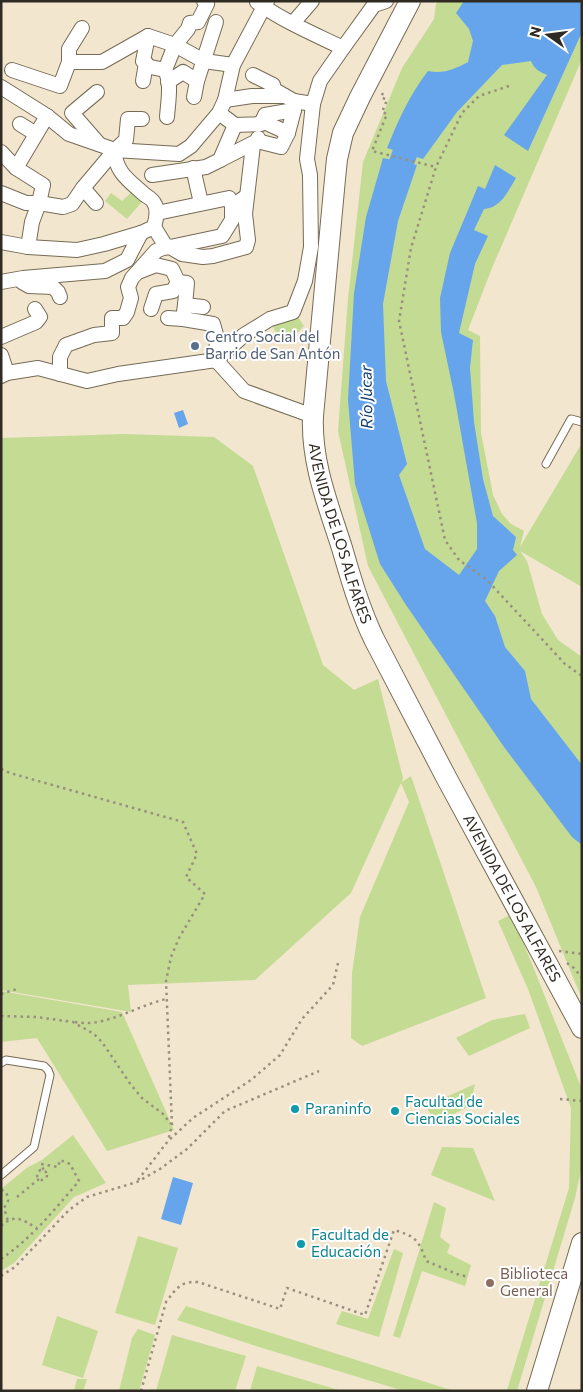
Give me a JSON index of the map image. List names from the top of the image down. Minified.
{"streets":{"street":["AVENIDA DE LOS ALFARES"]},"water":["Río Júcar"],"places":["Centro Social del Barrio de San Antón","Paraninfo","Facultad de Ciencias Sociales","Facultad de Educación","Biblioteca General"],"north":"left"}
